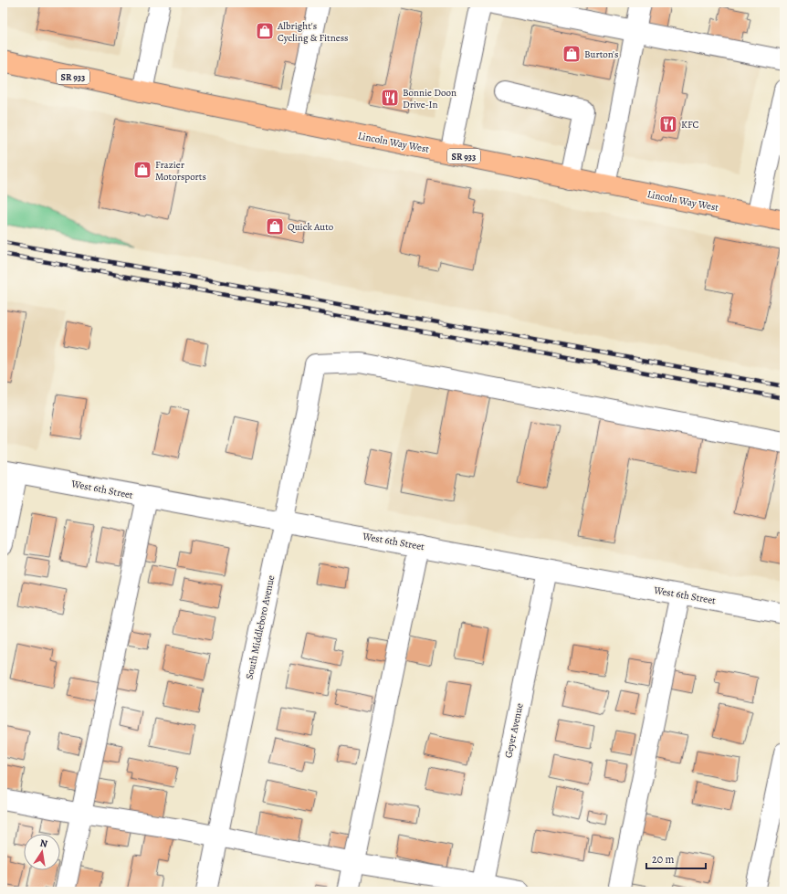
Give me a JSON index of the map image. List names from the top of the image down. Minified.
{"streets":{"main road":["SR 933","Lincoln Way West"],"street":["West 6th Street","South Middleboro Avenue","Geyer Avenue"]},"crossings":[["West 6th Street","South Middleboro Avenue"],["West 6th Street","Geyer Avenue"]],"places":{"shop":["Albright's Cycling & Fitness","Burton's","Frazier Motorsports","Quick Auto"],"restaurant":["Bonnie Doon Drive-In","KFC"]},"scale_bar":"20 m","north":"top"}
